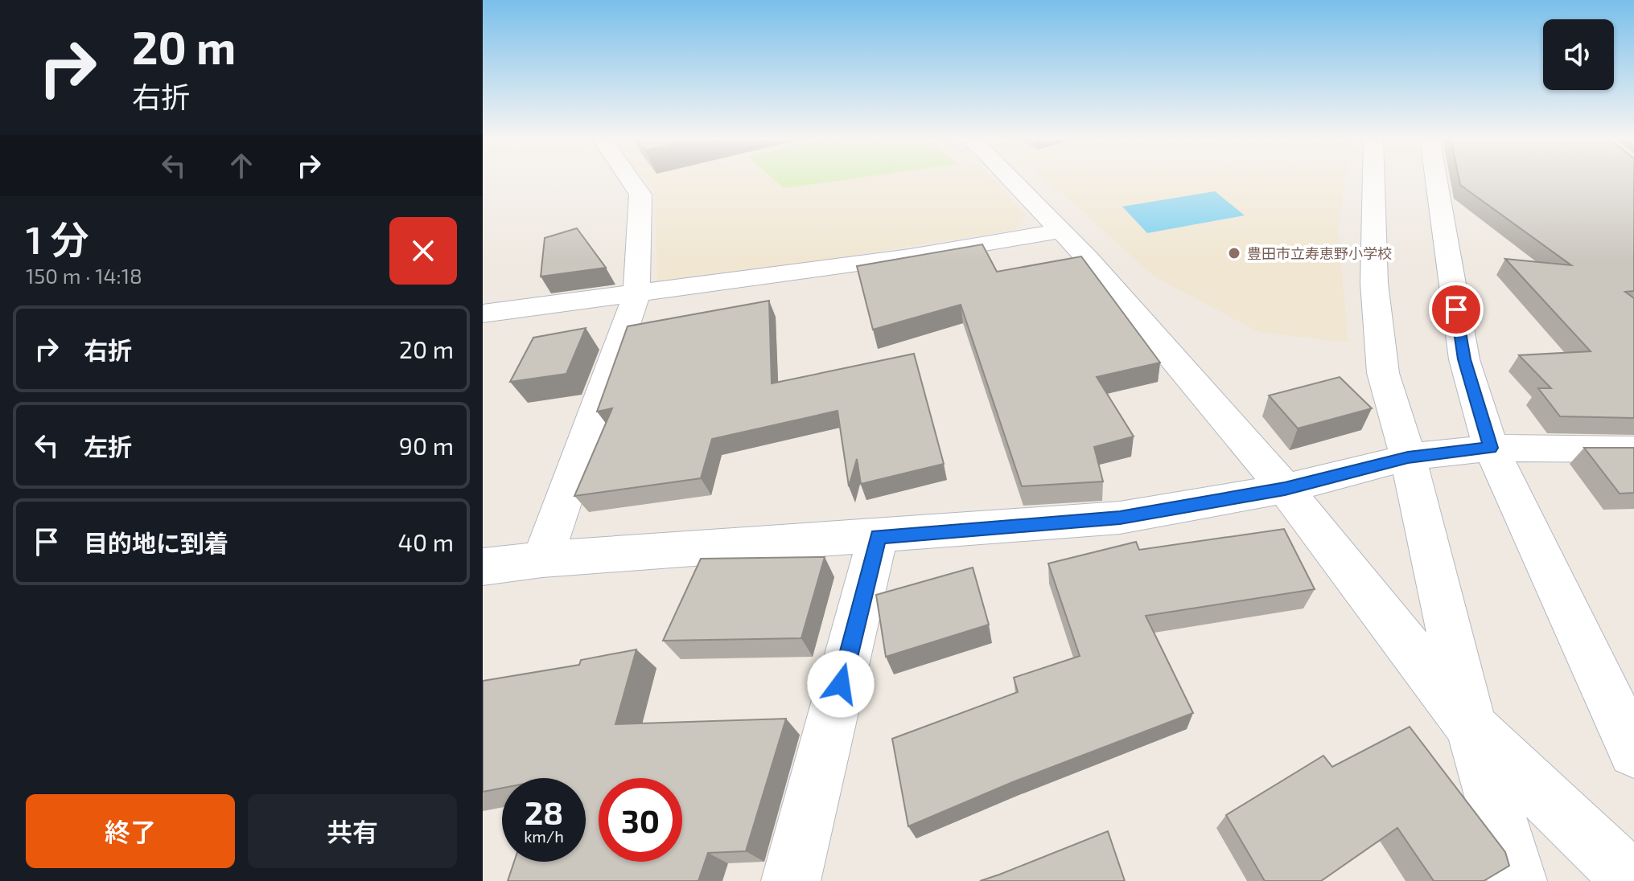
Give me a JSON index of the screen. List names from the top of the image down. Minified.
{"places":["豊田市立寿恵野小学校"],"page":{"turn":["20 m","右折"],"heading":["1 分","150 m · 14:18"],"list":[{"name":"右折","value":"20 m"},{"name":"左折","value":"90 m"},{"name":"目的地に到着","value":"40 m"}],"speed":"28 km/h","limit":"30","buttons":["終了","共有"]}}
